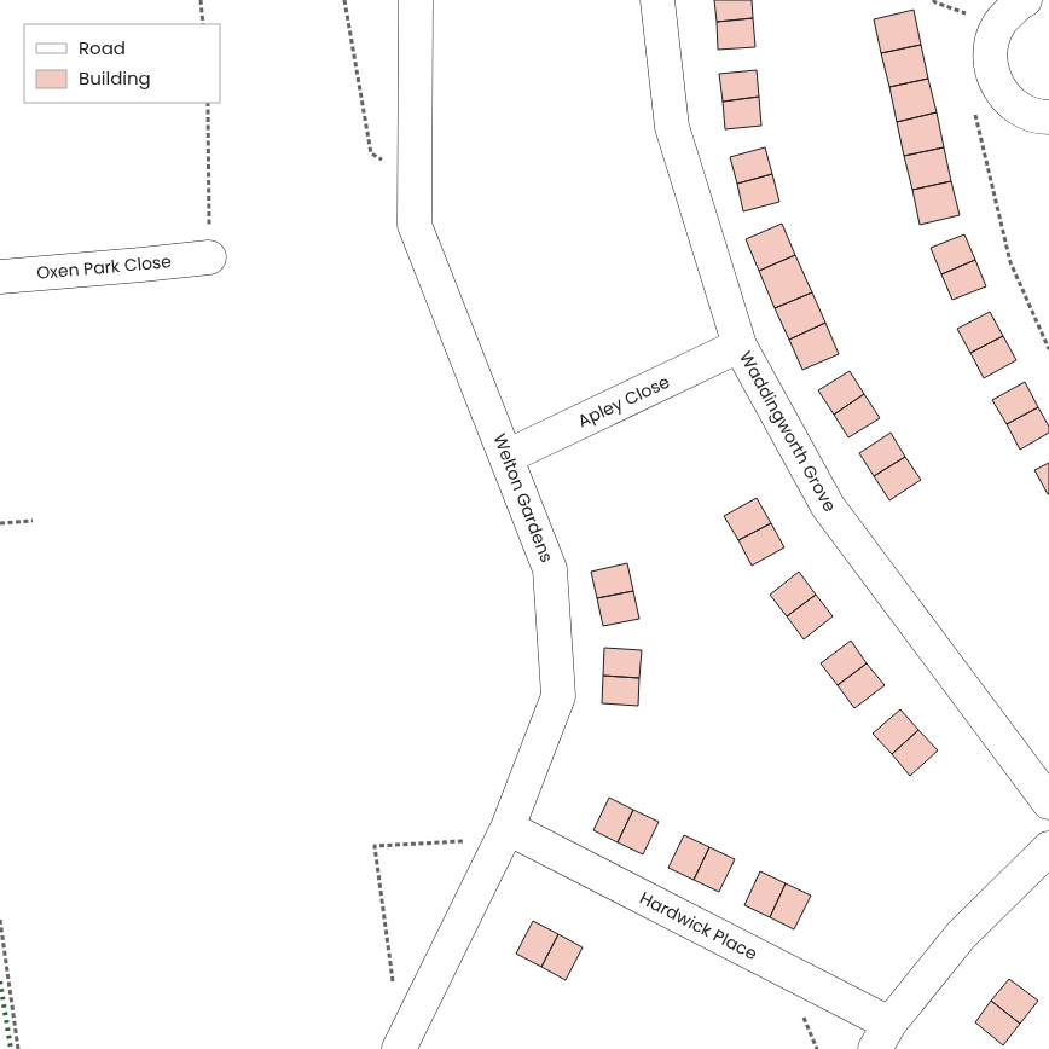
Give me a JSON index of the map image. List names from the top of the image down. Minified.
{"streets":{"street":["Oxen Park Close","Apley Close","Waddingworth Grove","Welton Gardens","Hardwick Place"]},"crossings":[["Apley Close","Waddingworth Grove"],["Apley Close","Welton Gardens"],["Welton Gardens","Hardwick Place"]],"legend":["Road","Building"]}
